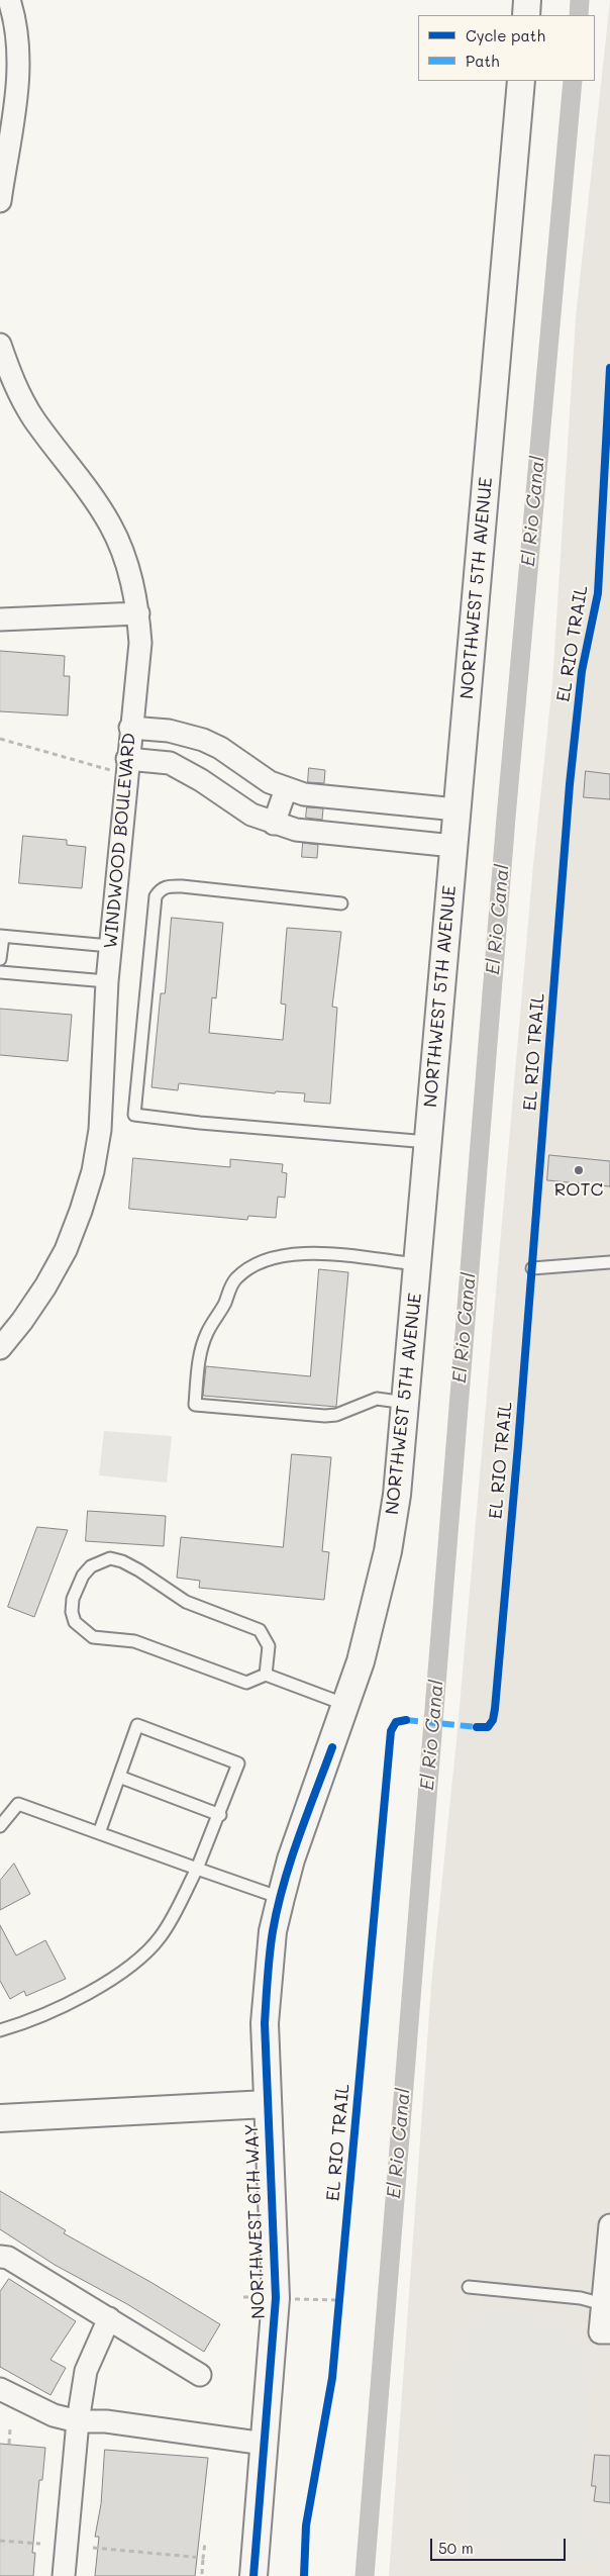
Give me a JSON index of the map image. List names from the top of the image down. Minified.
{"streets":{"street":["NORTHWEST 5TH AVENUE","WINDWOOD BOULEVARD","NORTHWEST 6TH WAY"],"cycle path":["EL RIO TRAIL"]},"crossings":[["NORTHWEST 5TH AVENUE","NORTHWEST 6TH WAY"]],"water":["El Rio Canal"],"places":["ROTC"],"legend":["Cycle path","Path"],"scale_bar":"50 m"}
